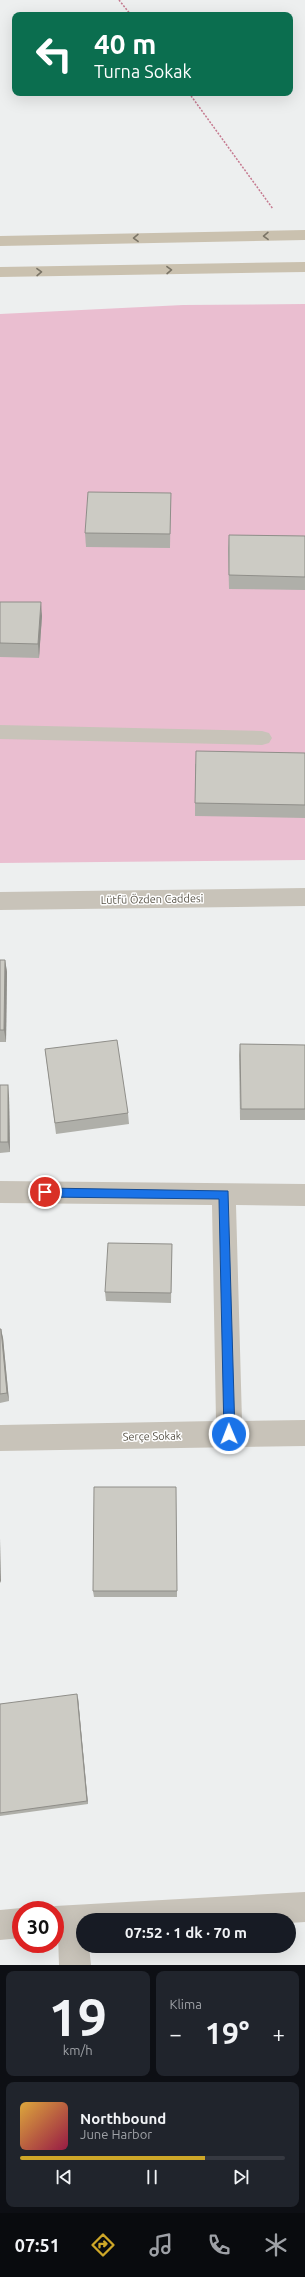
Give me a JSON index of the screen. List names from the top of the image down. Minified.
{"streets":{"street":["Lütfü Özden Caddesi","Serçe Sokak"]},"page":{"turn":["40 m","Turna Sokak"],"limit":"30","trip":"07:52 · 1 dk · 70 m","tile":[["19","km/h"],"Klima"],"heat":["−","19°","+"],"song":["Northbound","June Harbor"],"tabs":"07:51"}}
